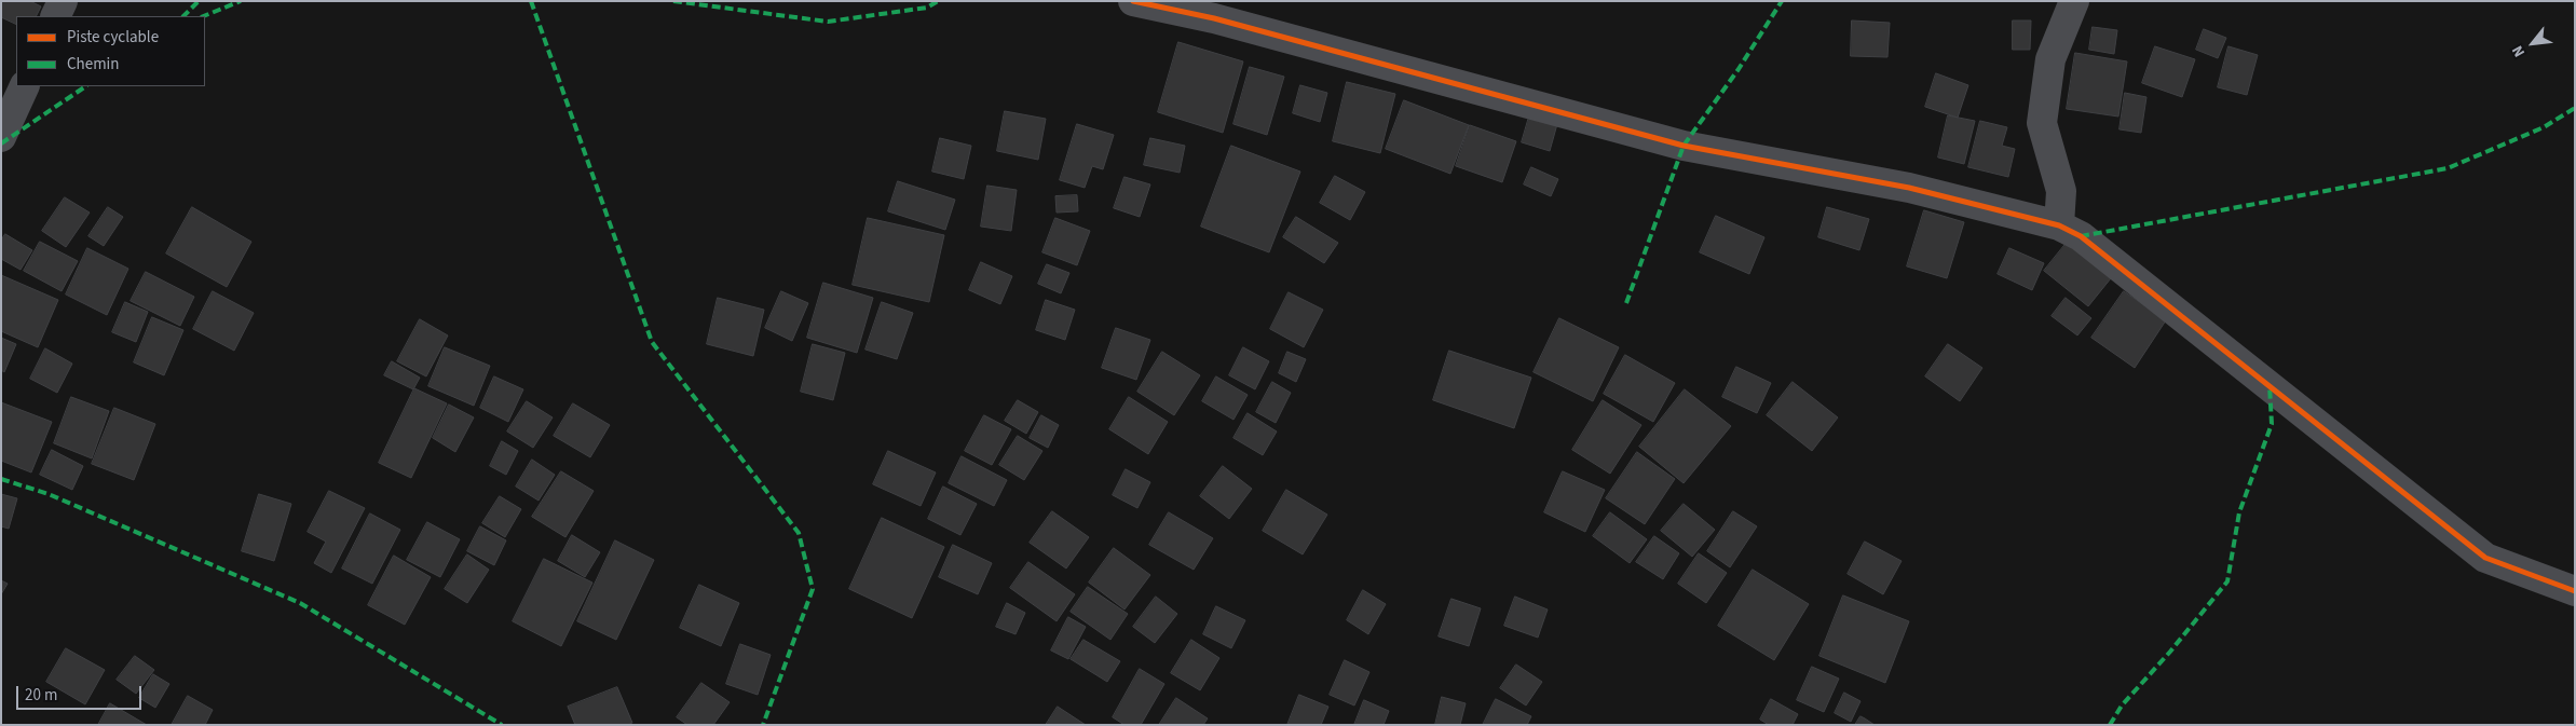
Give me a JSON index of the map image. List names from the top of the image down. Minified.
{"legend":["Piste cyclable","Chemin"],"scale_bar":"20 m","north":"bottom left"}
